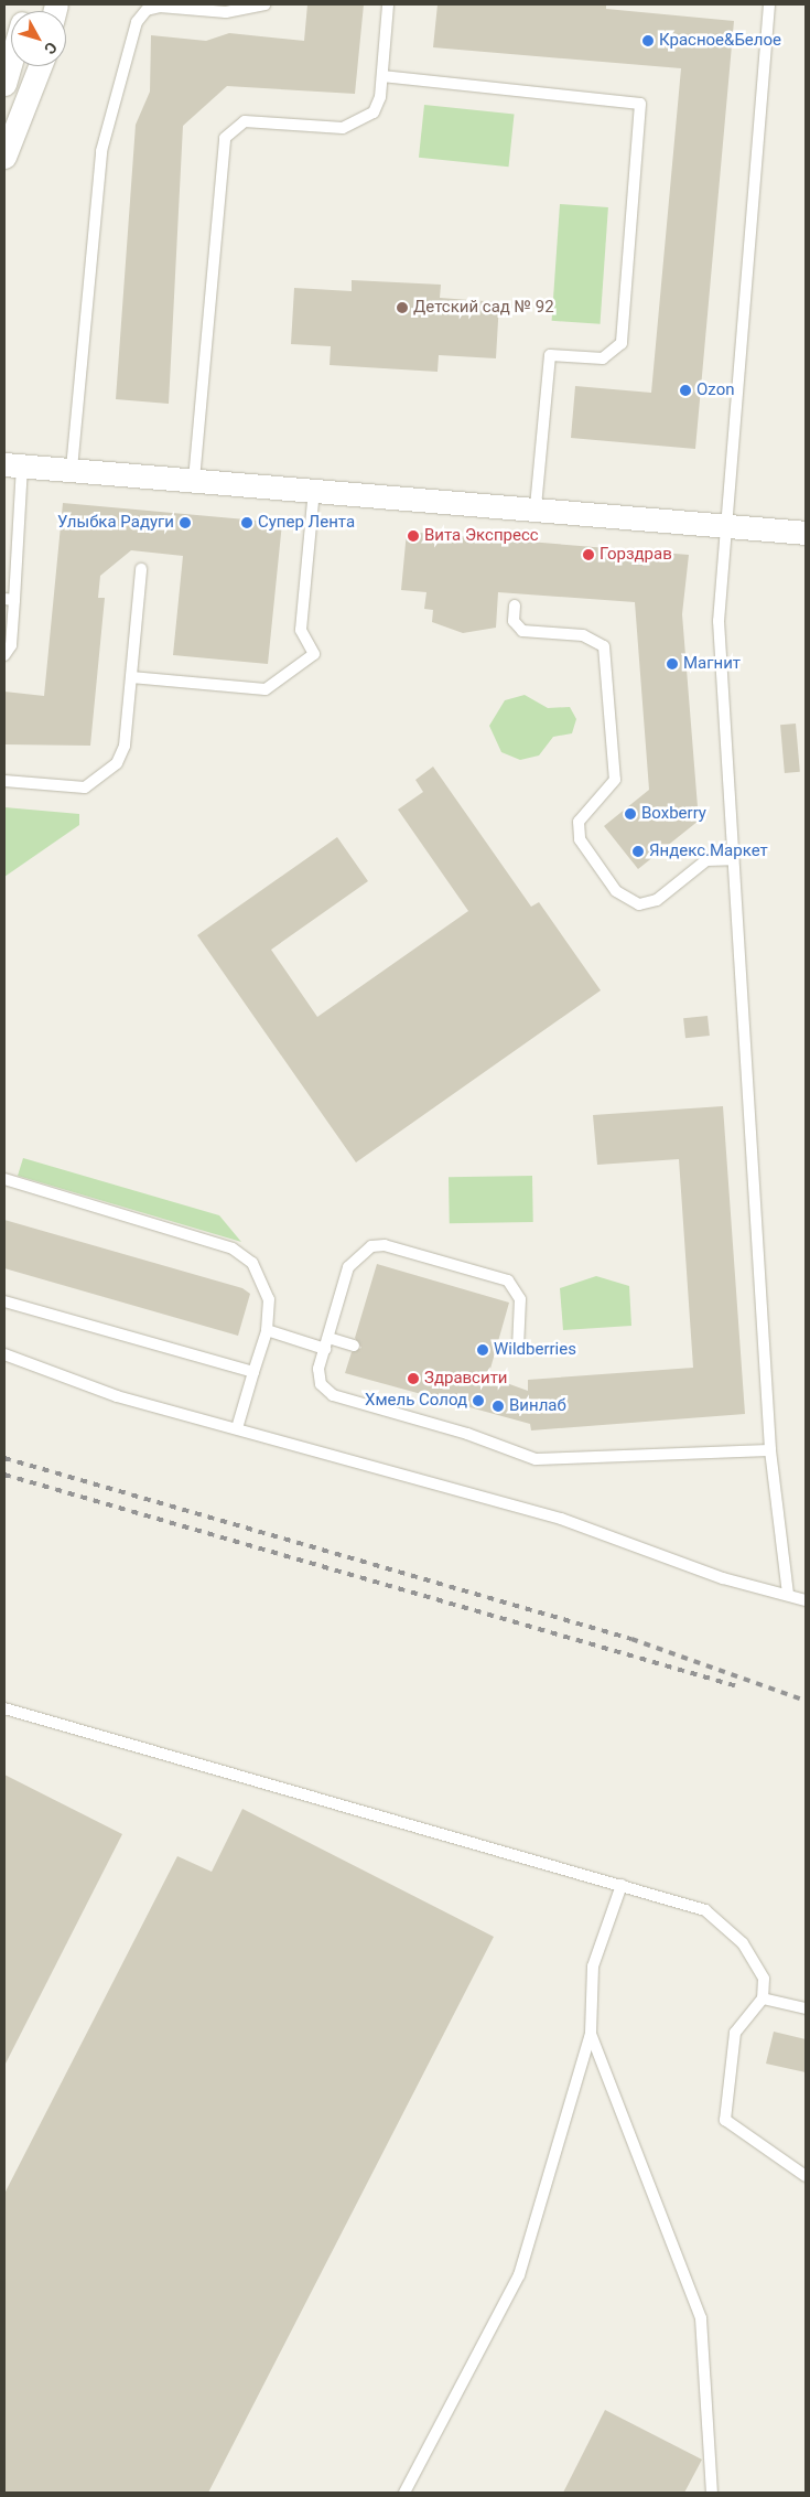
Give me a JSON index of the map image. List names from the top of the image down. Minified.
{"places":["Красное&Белое","Детский сад № 92","Ozon","Улыбка Радуги","Супер Лента","Вита Экспресс","Горздрав","Магнит","Boxberry","Яндекс.Маркет","Wildberries","Здравсити","Хмель Солод","Винлаб"],"north":"bottom right"}
